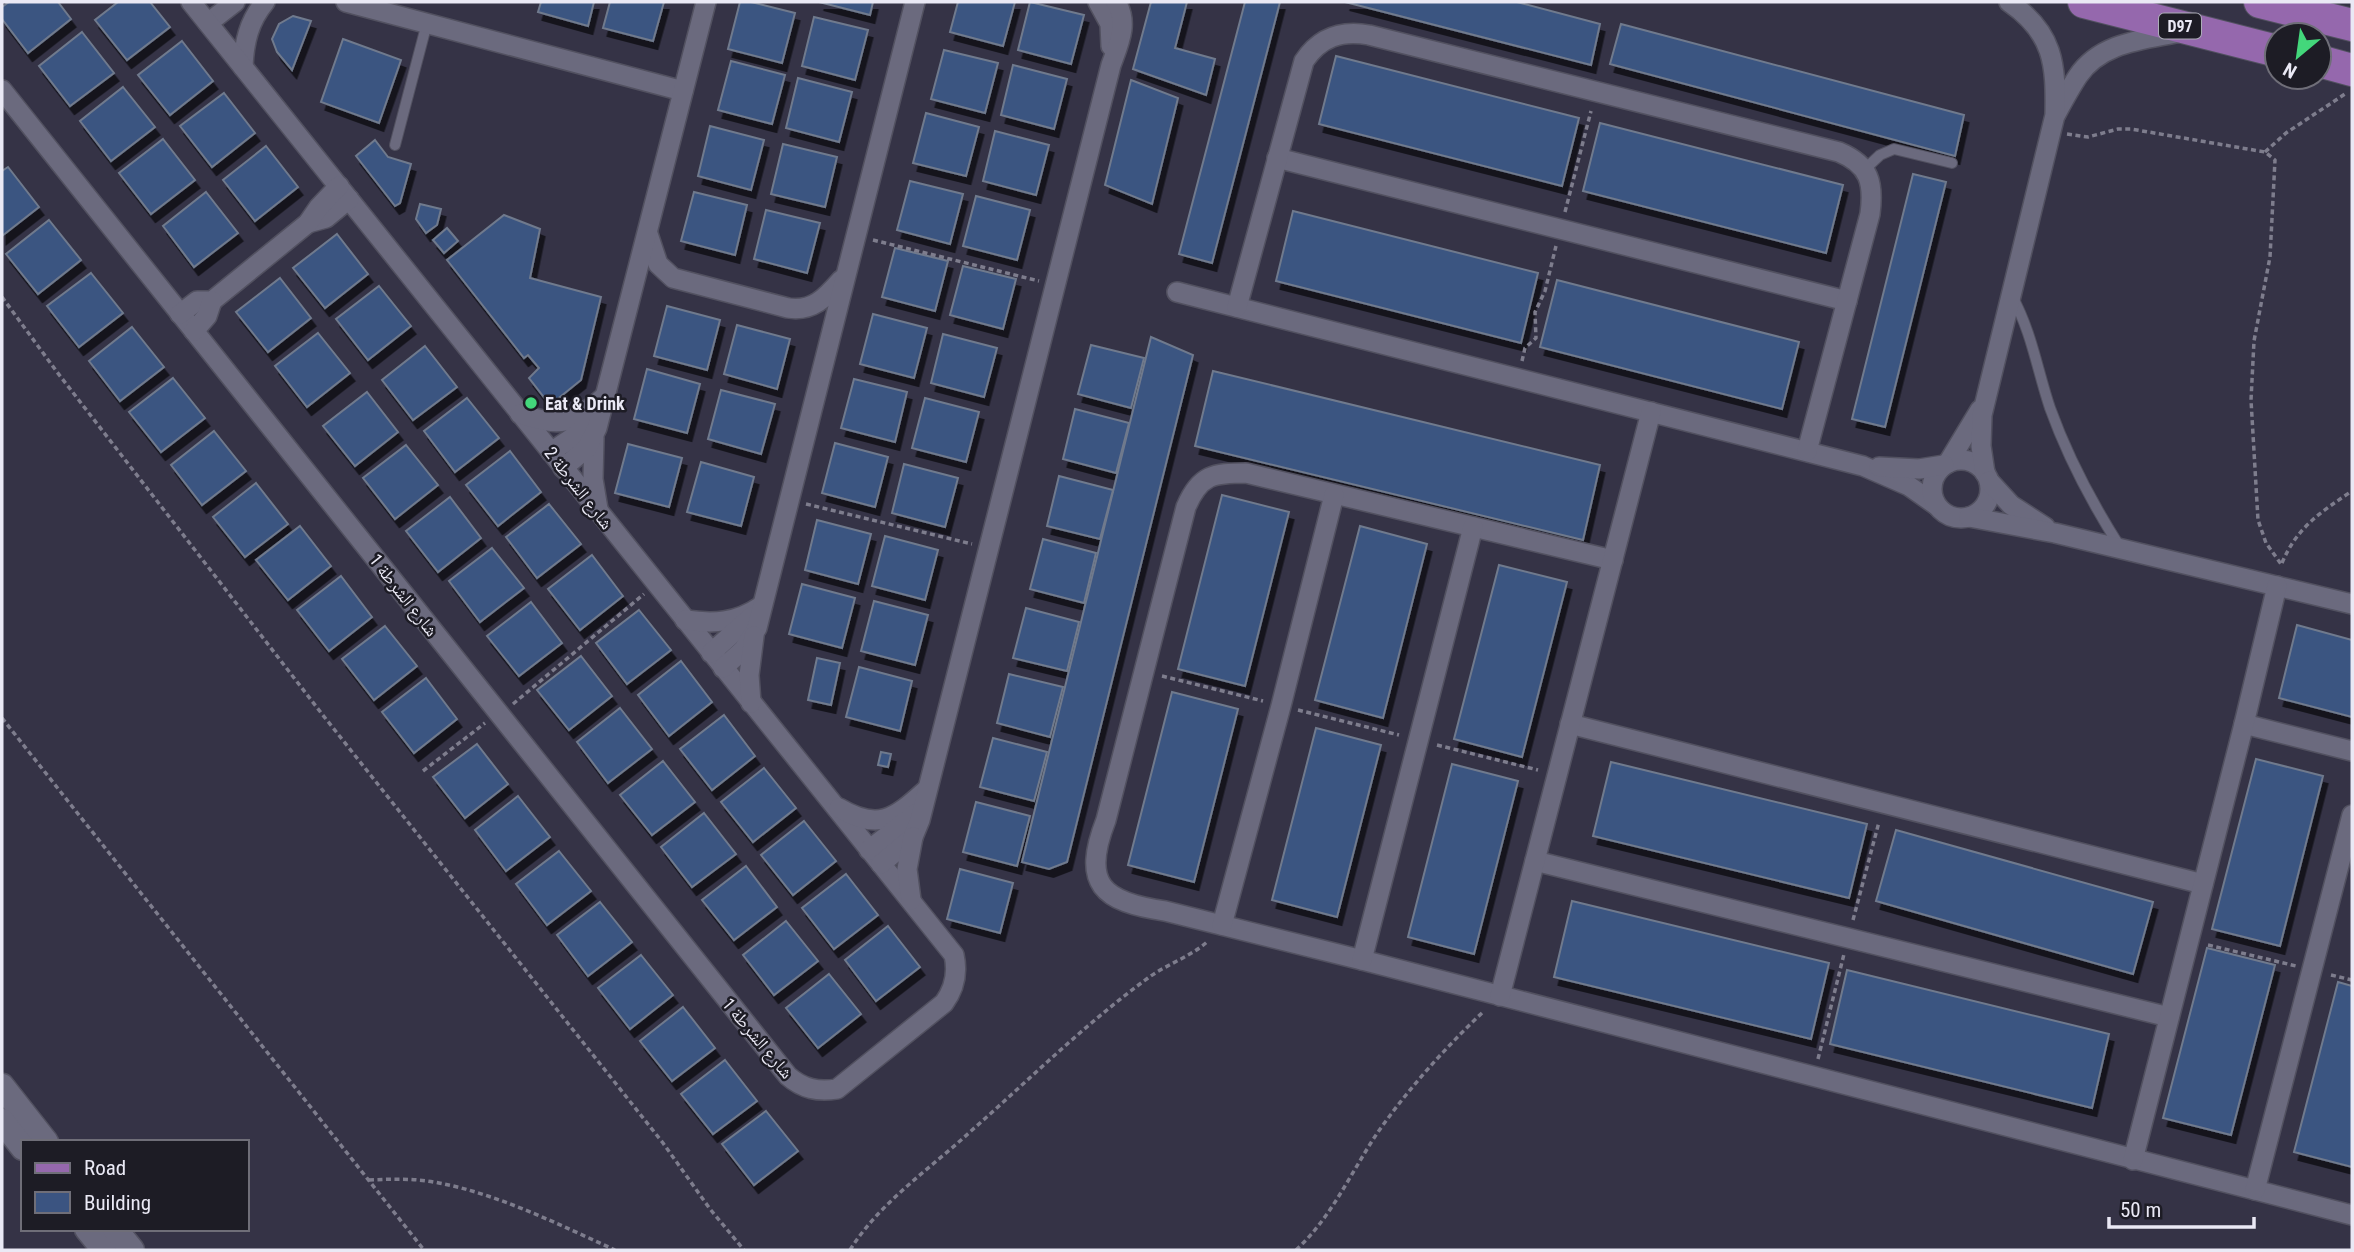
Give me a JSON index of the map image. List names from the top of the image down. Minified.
{"streets":{"main road":["D97"],"street":["شارع الشرطة 2","شارع الشرطة 1"]},"crossings":[["شارع الشرطة 2","شارع الشرطة 1"]],"places":["Eat & Drink"],"legend":["Road","Building"],"scale_bar":"50 m","north":"bottom left"}
